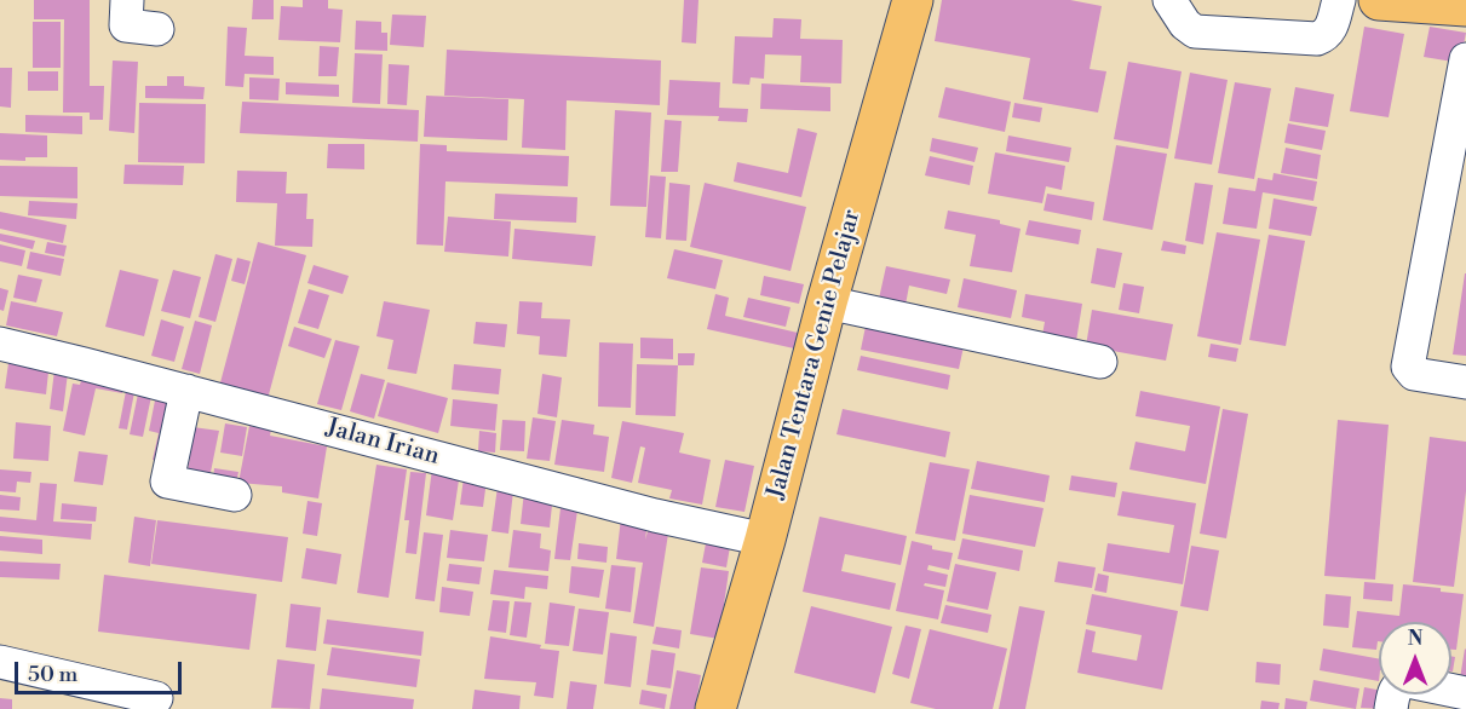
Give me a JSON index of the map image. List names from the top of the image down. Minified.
{"streets":{"main road":["Jalan Tentara Genie Pelajar"],"street":["Jalan Irian"]},"crossings":[["Jalan Tentara Genie Pelajar","Jalan Irian"]],"scale_bar":"50 m","north":"top"}
